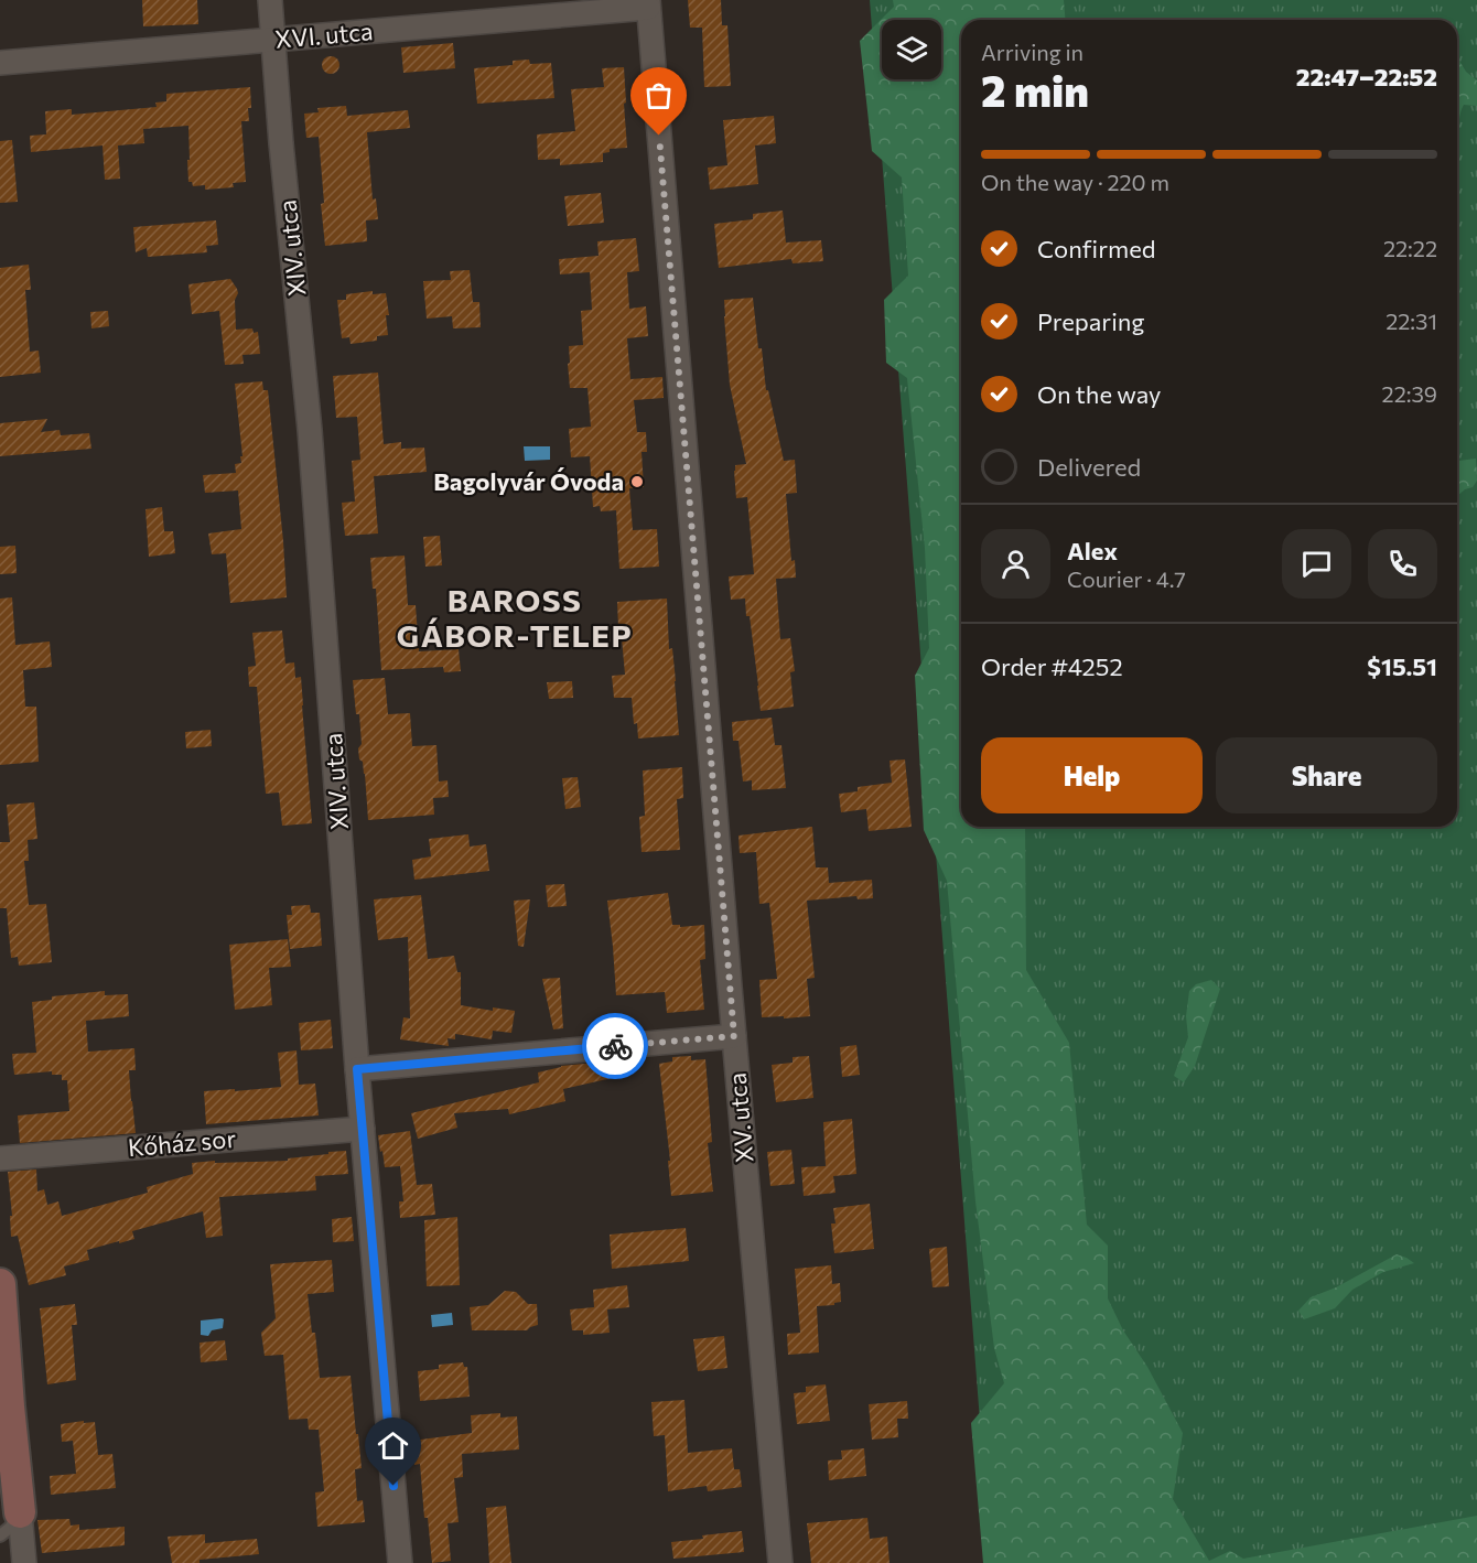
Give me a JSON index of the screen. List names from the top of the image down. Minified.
{"streets":{"street":["XVI. utca","XIV. utca","XV. utca","Kőház sor"]},"crossings":[["XVI. utca","XIV. utca"],["XVI. utca","XV. utca"],["XIV. utca","Kőház sor"]],"districts":["BAROSS GÁBOR-TELEP"],"places":["Bagolyvár Óvoda"],"page":{"heading":["2 min","Arriving in","22:47–22:52"],"panel":["Alex","Courier · 4.7","Order #4252","$15.51"],"bar":"On the way · 220 m","list":[["Confirmed","22:22"],["Preparing","22:31"],["On the way","22:39"],"Delivered"],"buttons":["Help","Share"]}}
